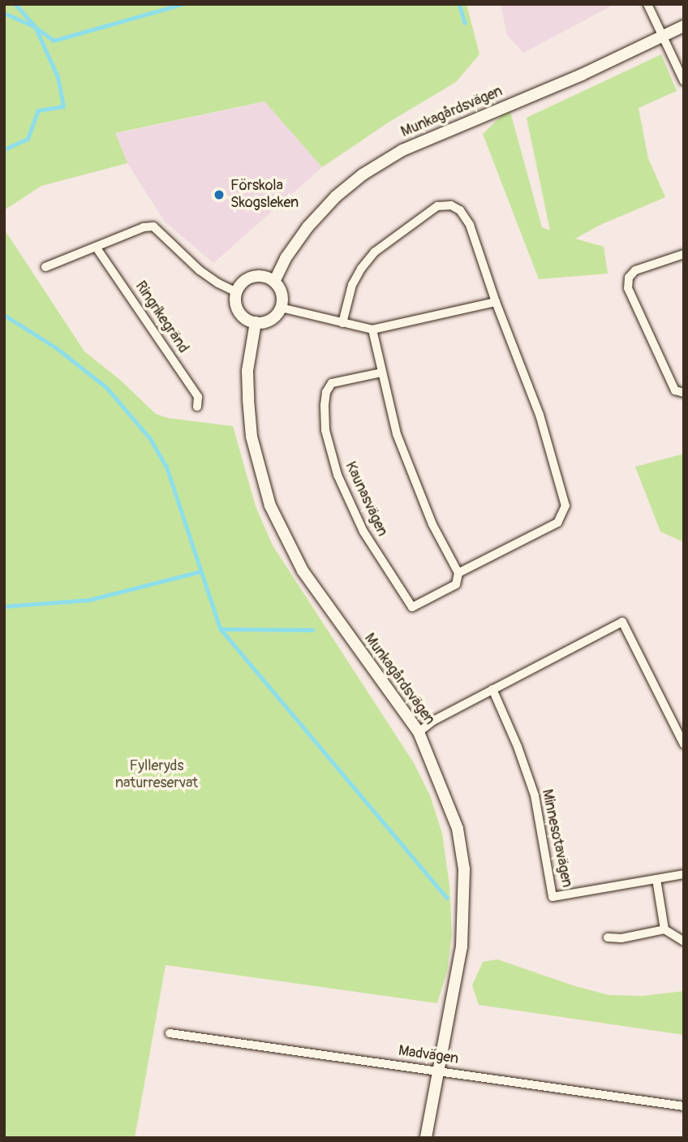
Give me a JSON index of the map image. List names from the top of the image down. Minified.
{"streets":{"street":["Munkagårdsvägen","Ringrikegränd","Kaunasvägen","Minnesotavägen","Madvägen"]},"crossings":[["Munkagårdsvägen","Madvägen"]],"parks":["Fylleryds naturreservat"],"places":["Förskola Skogsleken"]}
